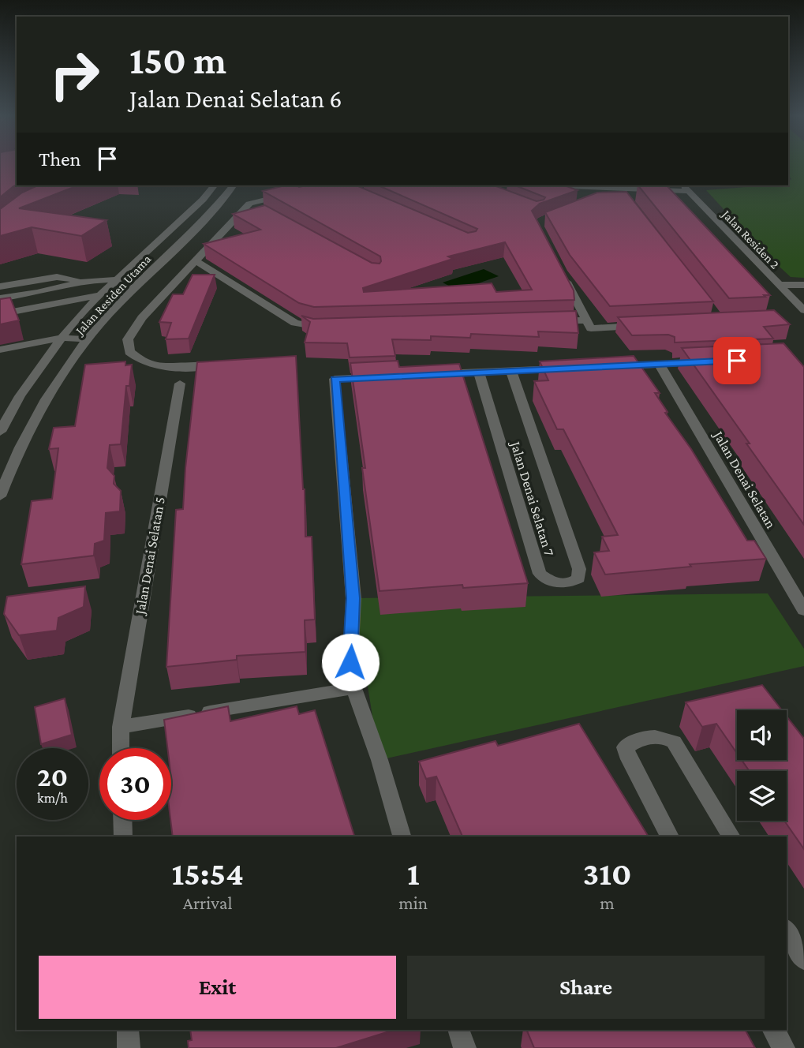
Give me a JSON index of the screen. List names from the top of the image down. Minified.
{"streets":{"street":["Jalan Residen 2","Jalan Residen Utama","Jalan Denai Selatan","Jalan Denai Selatan 7","Jalan Denai Selatan 5"]},"page":{"turn":["150 m","Jalan Denai Selatan 6"],"then":"Then","speed":"20 km/h","limit":"30","eta":["15:54","Arrival","1","min","310","m"],"buttons":["Exit","Share"]}}
